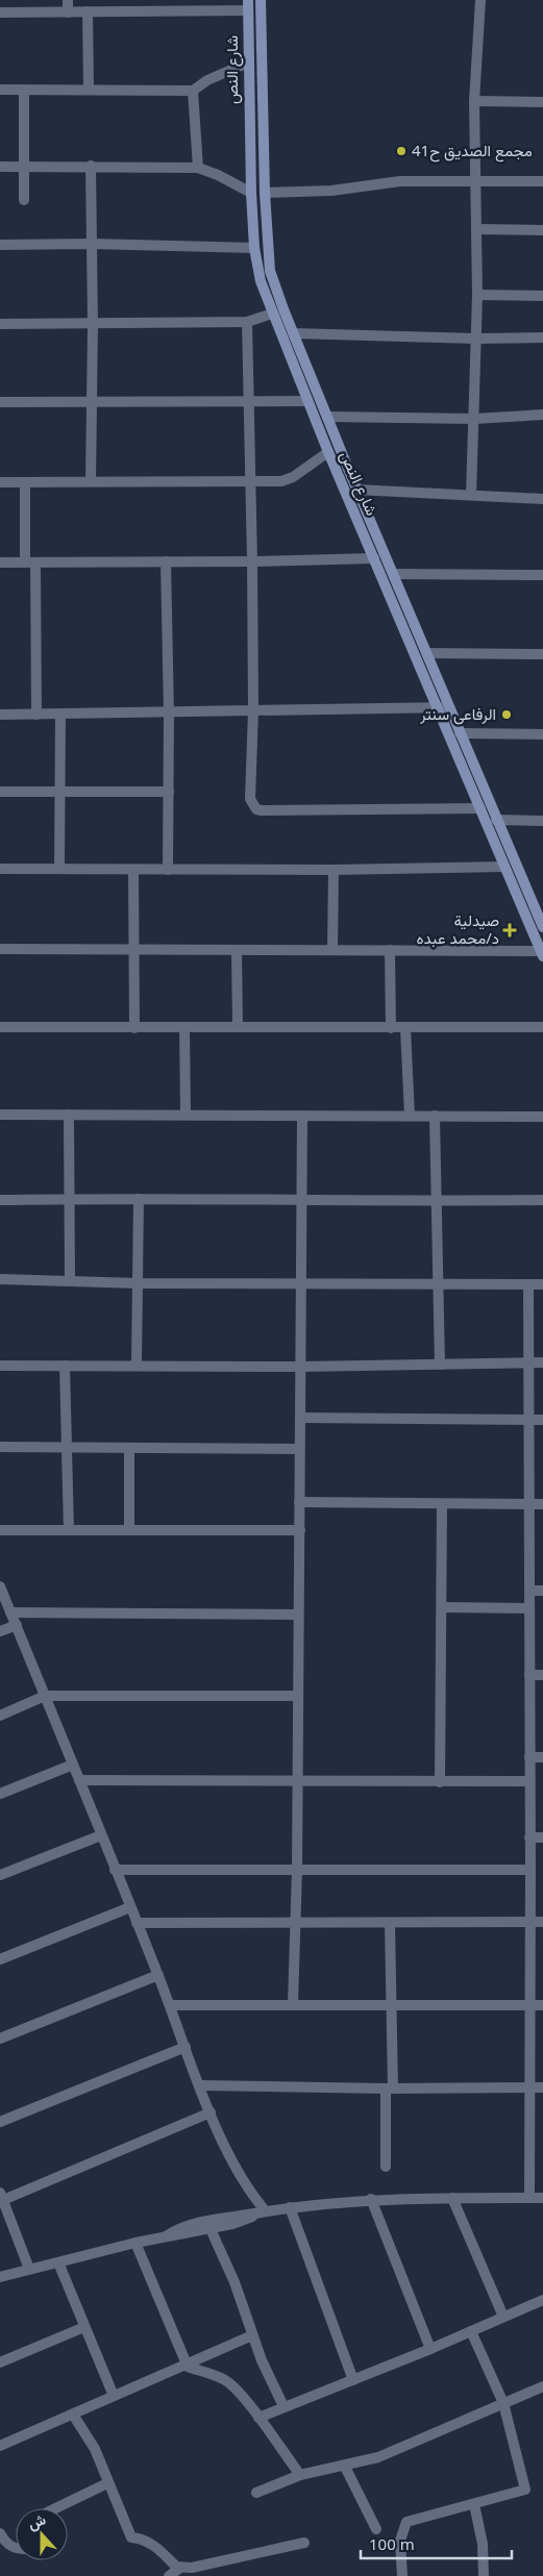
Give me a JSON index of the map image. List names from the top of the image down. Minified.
{"streets":{"main road":["شارع النص"]},"places":{"other":["مجمع الصديق ح41","الرفاعى سنتر"],"health":["صيدلية د/محمد عبده"]},"scale_bar":"100 m","north":"top"}
